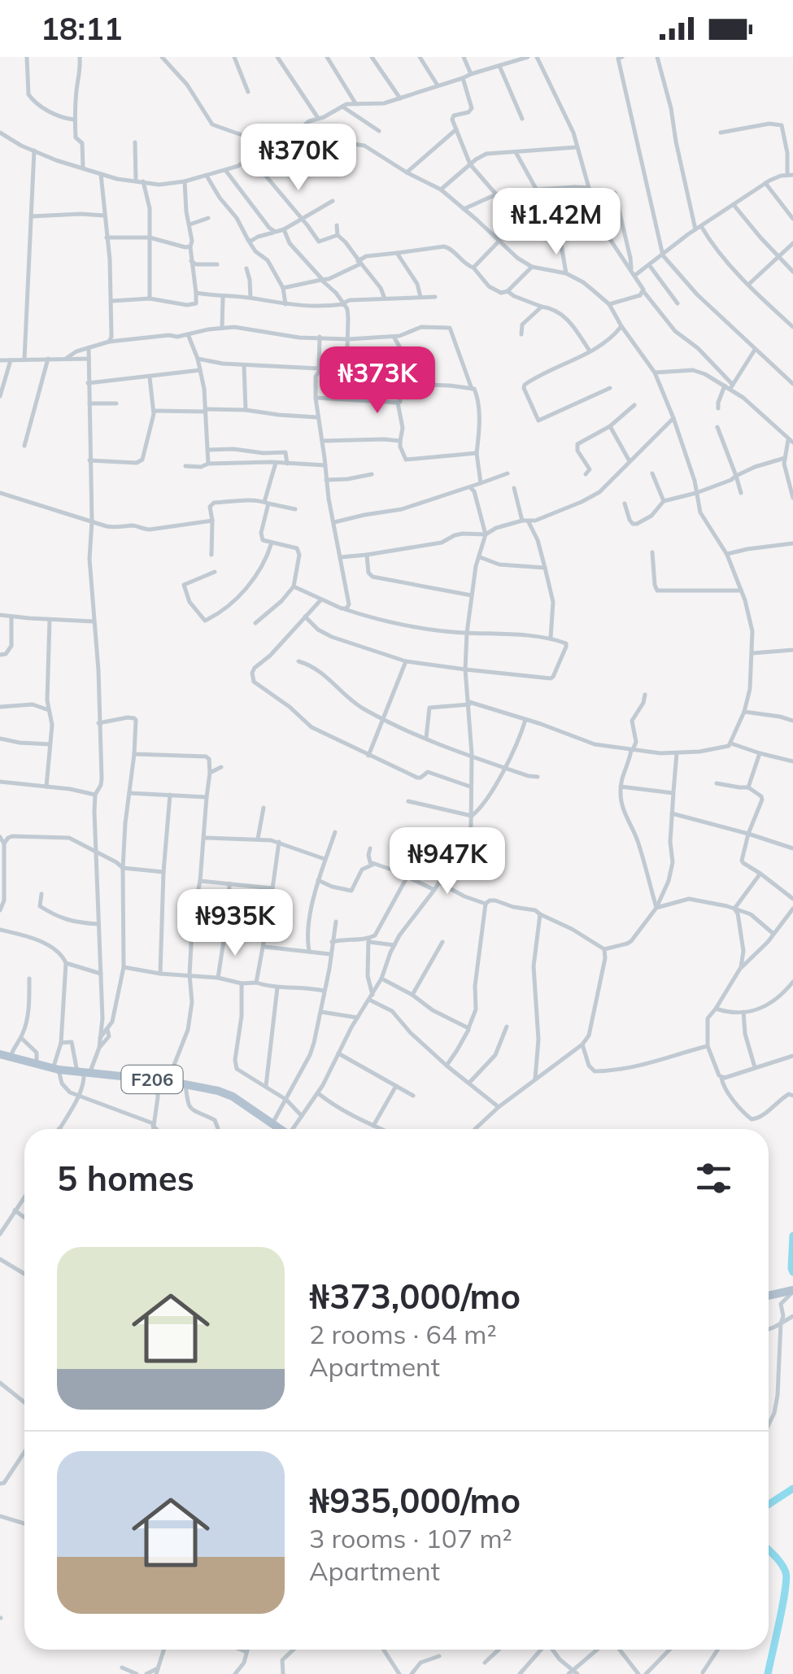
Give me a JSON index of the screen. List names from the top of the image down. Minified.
{"streets":{"main road":["F206"]},"page":{"status":"18:11","price":["₦370K","₦1.42M","₦373K","₦947K","₦935K"],"heading":"5 homes","list":[{"name":"₦373,000/mo","note":"2 rooms · 64 m² · Apartment"},{"name":"₦935,000/mo","note":"3 rooms · 107 m² · Apartment"}]}}
